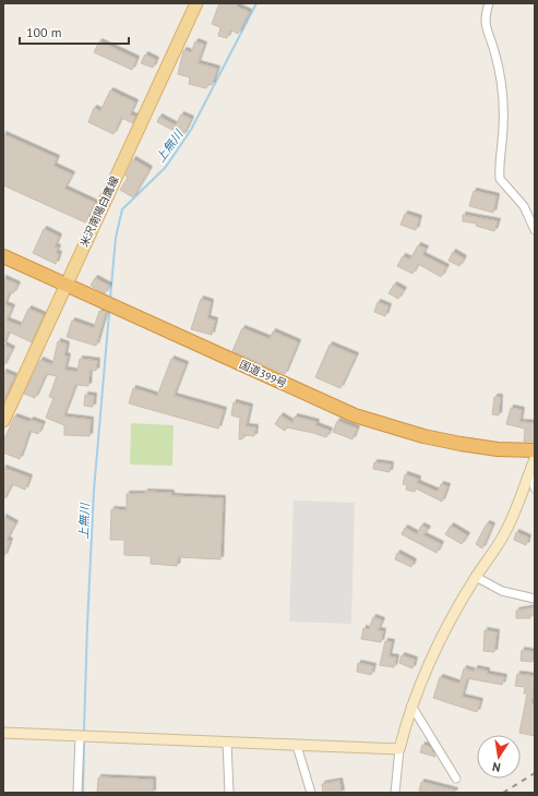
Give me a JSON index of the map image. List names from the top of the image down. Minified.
{"streets":{"highway":["国道399号"],"main road":["米沢南陽白鷹線"]},"crossings":[["米沢南陽白鷹線","国道399号"]],"water":["上無川"],"scale_bar":"100 m","north":"bottom"}
